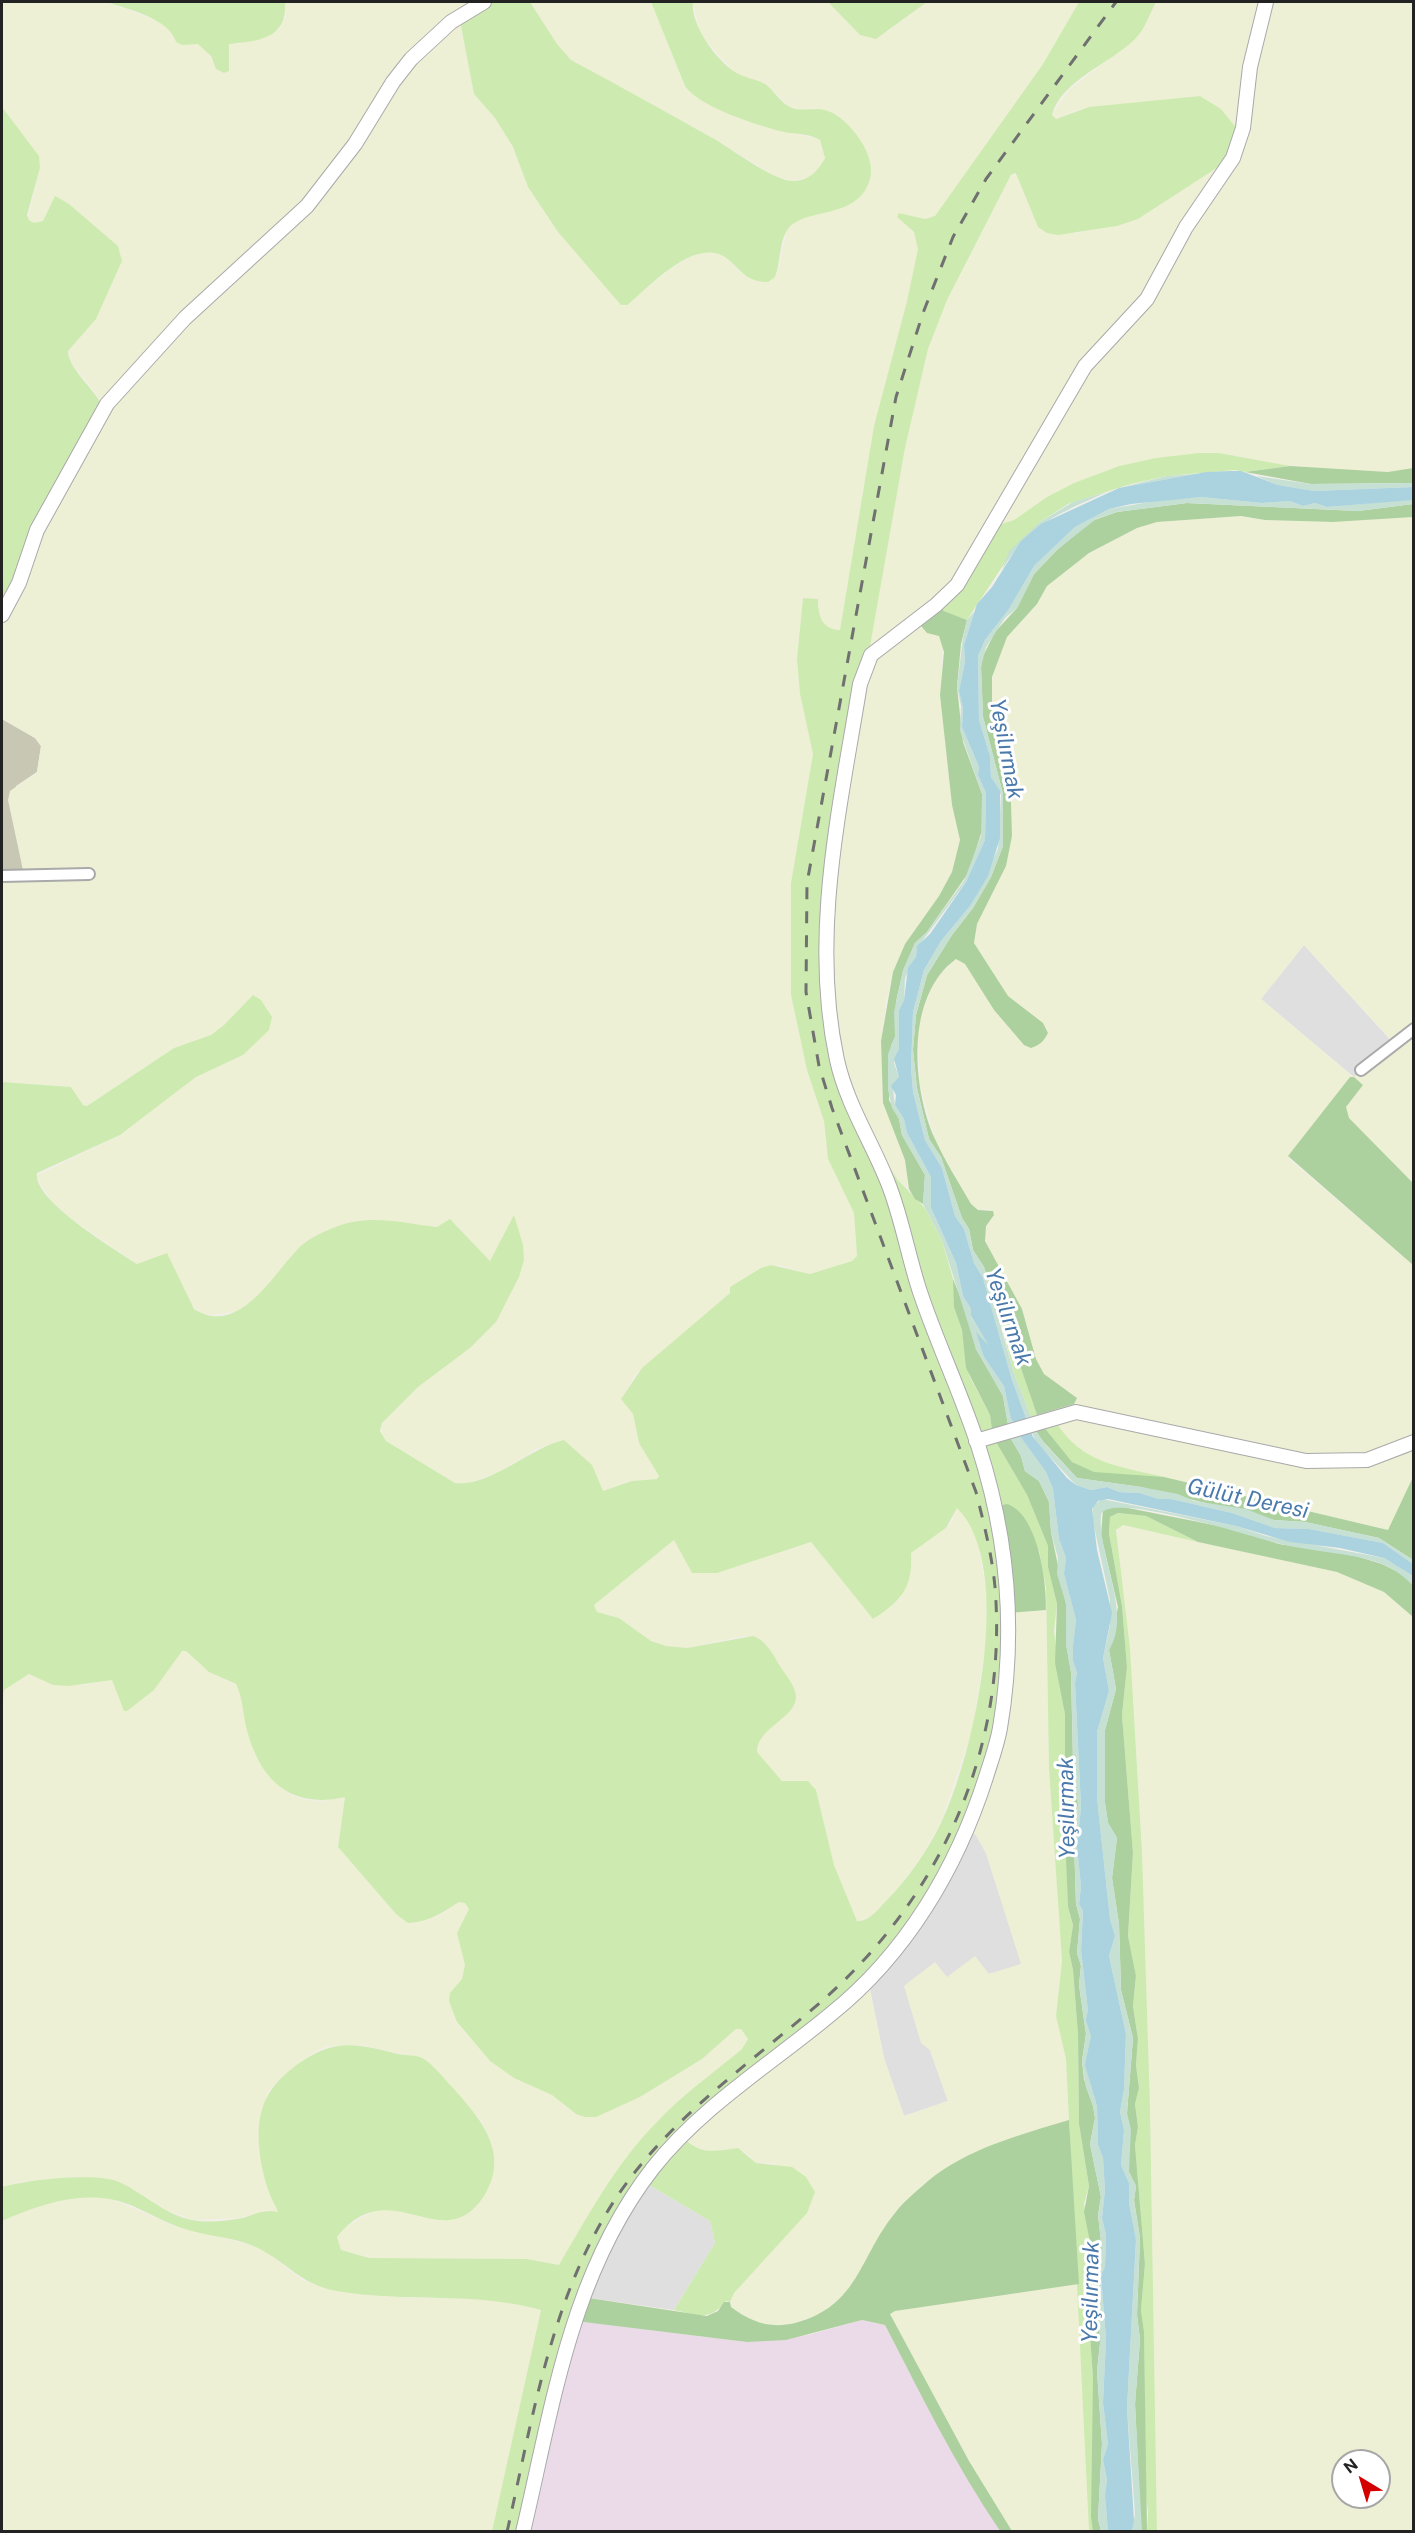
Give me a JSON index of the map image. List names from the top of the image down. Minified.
{"water":["Yeşilırmak","Gülüt Deresi"],"north":"top left"}
